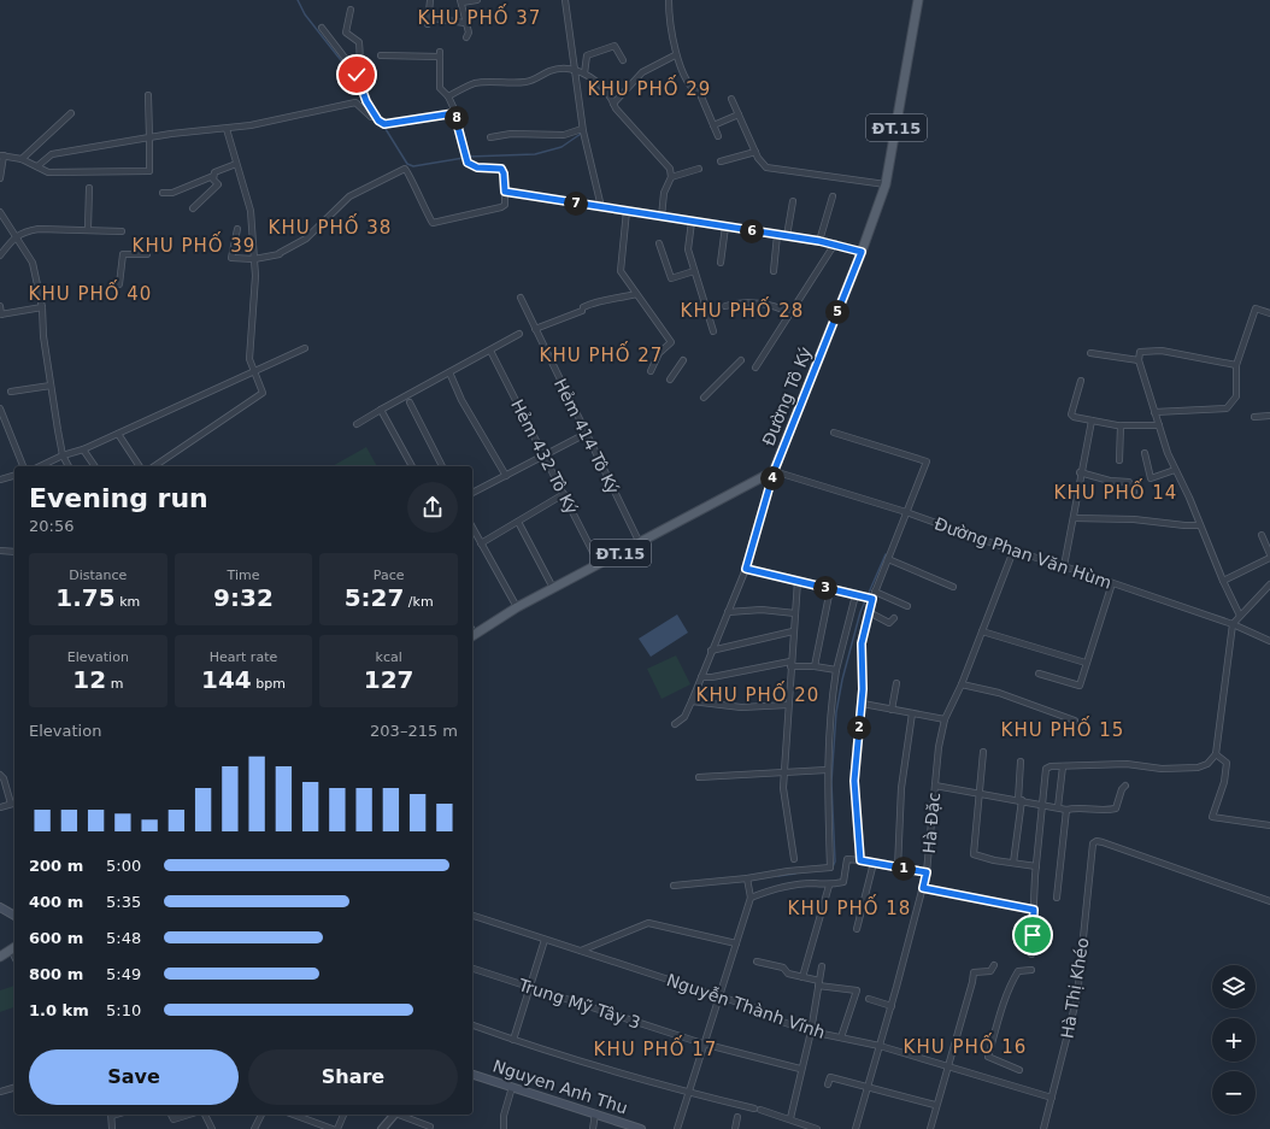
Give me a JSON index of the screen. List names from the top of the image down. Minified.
{"streets":{"main road":["ĐT.15","Đường Tô Ký","Nguyen Anh Thu"],"street":["Hẻm 414 Tô Ký","Hẻm 432 Tô Ký","Đường Phan Văn Hùm","Hà Đặc","Hà Thị Khéo","Trung Mỹ Tây 3","Nguyễn Thành Vĩnh"]},"crossings":[["Đường Tô Ký","Hẻm 414 Tô Ký"],["Đường Tô Ký","Hẻm 432 Tô Ký"],["Đường Tô Ký","Đường Phan Văn Hùm"],["Đường Phan Văn Hùm","Hà Đặc"],["Hà Đặc","Nguyễn Thành Vĩnh"],["Hà Thị Khéo","Nguyễn Thành Vĩnh"]],"districts":["KHU PHỐ 37","KHU PHỐ 29","KHU PHỐ 38","KHU PHỐ 39","KHU PHỐ 40","KHU PHỐ 28","KHU PHỐ 27","KHU PHỐ 14","KHU PHỐ 20","KHU PHỐ 15","KHU PHỐ 18","KHU PHỐ 16","KHU PHỐ 17"],"page":{"pins":["8","7","6","5","4","3","2","1"],"heading":["Evening run","20:56"],"stats":[["Distance","1.75 km"],["Time","9:32"],["Pace","5:27 /km"],["Elevation","12 m"],["Heart rate","144 bpm"],["kcal","127"]],"chart":["Elevation","203–215 m"],"list":[{"name":"200 m","note":"5:00"},{"name":"400 m","note":"5:35"},{"name":"600 m","note":"5:48"},{"name":"800 m","note":"5:49"},{"name":"1.0 km","note":"5:10"}],"map_buttons":["+","−"],"buttons":["Save","Share"]}}
